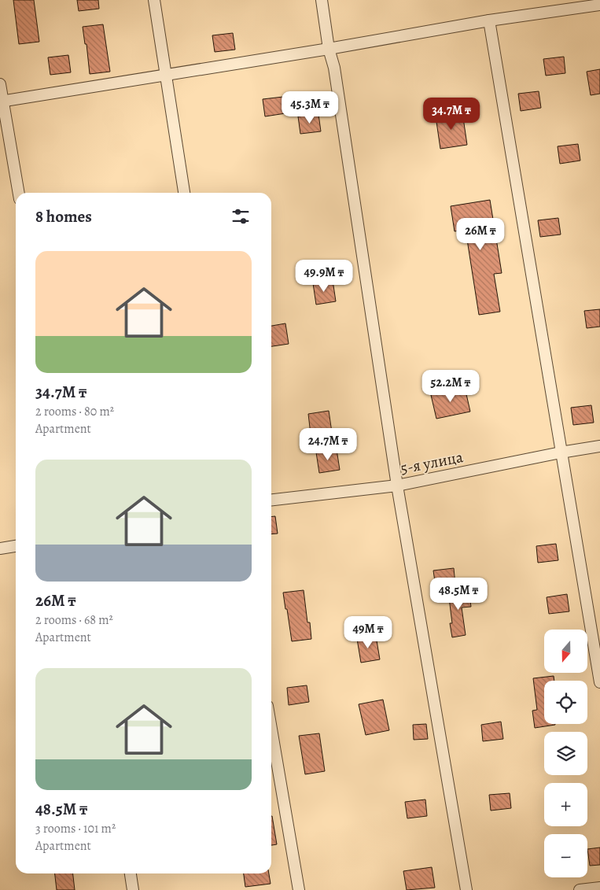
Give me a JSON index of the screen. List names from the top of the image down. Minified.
{"streets":{"street":["5-я улица"]},"north":"bottom","page":{"price":["45.3M ₸","34.7M ₸","26M ₸","49.9M ₸","52.2M ₸","24.7M ₸","48.5M ₸","49M ₸"],"heading":"8 homes","list":[{"name":"34.7M ₸","note":"2 rooms · 80 m² · Apartment"},{"name":"26M ₸","note":"2 rooms · 68 m² · Apartment"},{"name":"48.5M ₸","note":"3 rooms · 101 m² · Apartment"}],"map_buttons":["+","−"]}}
